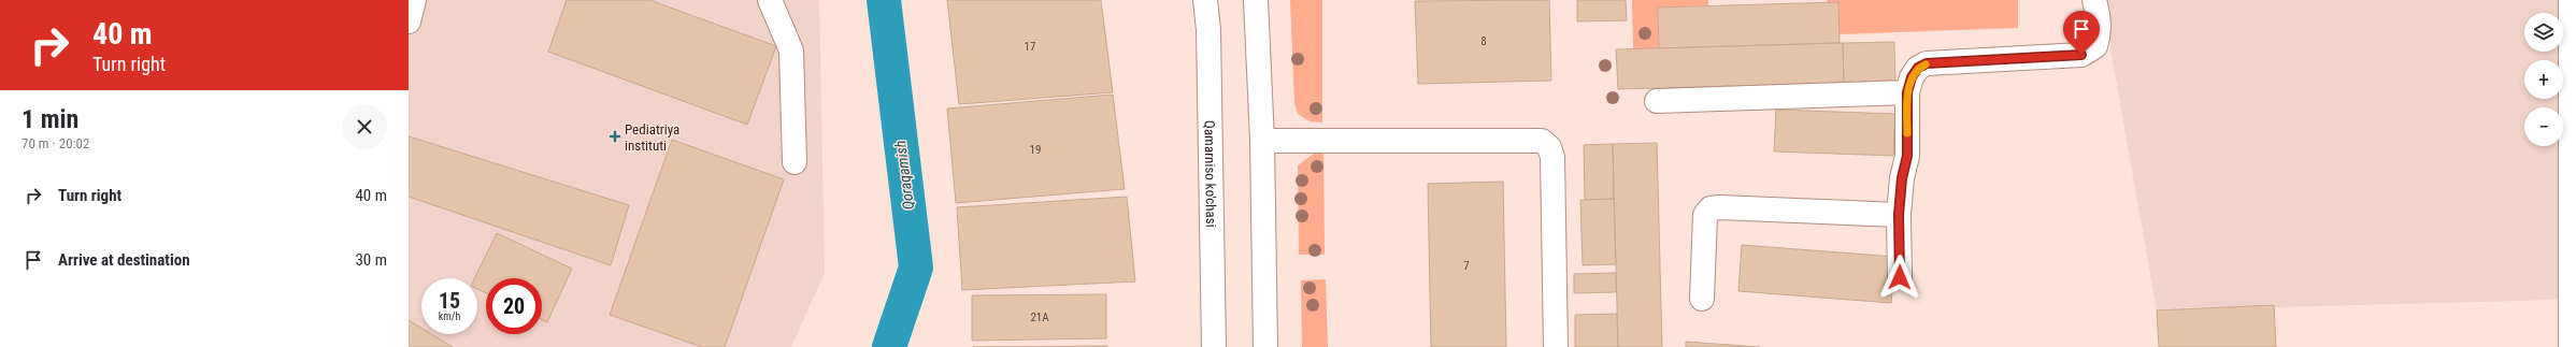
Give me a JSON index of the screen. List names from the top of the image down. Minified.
{"streets":{"main road":["Qamarniso ko'chasi"]},"water":["Qoraqamish"],"places":{"health":["Pediatriya instituti"]},"house_numbers":["8","17","19","7","21A"],"page":{"turn":["40 m","Turn right"],"map_buttons":["+","−"],"heading":["1 min","70 m · 20:02"],"list":[{"name":"Turn right","value":"40 m"},{"name":"Arrive at destination","value":"30 m"}],"speed":"15 km/h","limit":"20"}}
